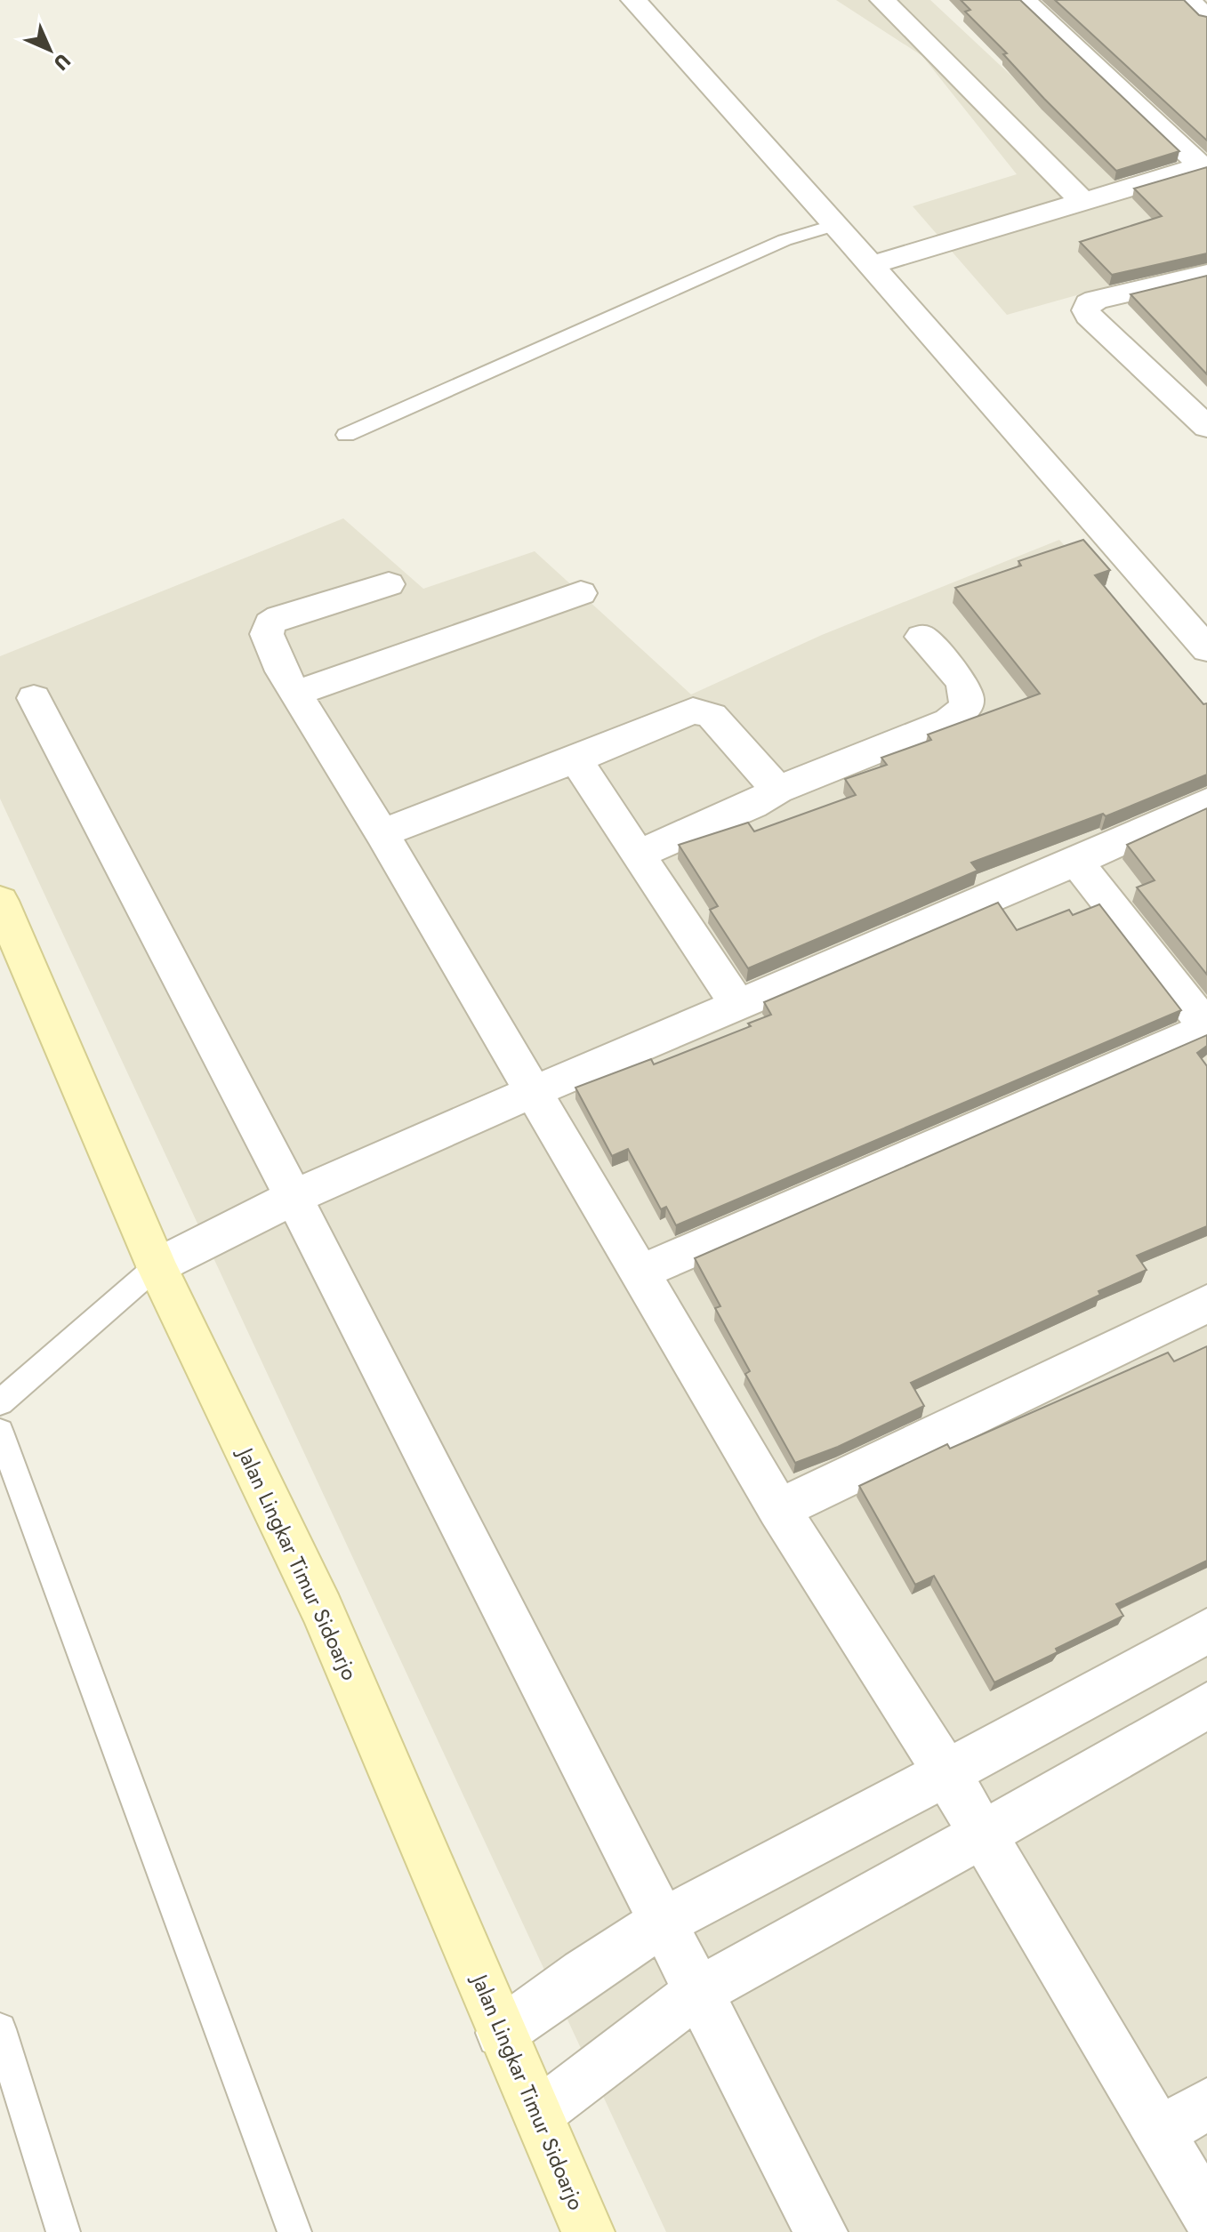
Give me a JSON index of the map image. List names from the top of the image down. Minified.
{"streets":{"main road":["Jalan Lingkar Timur Sidoarjo"]},"north":"bottom right"}
